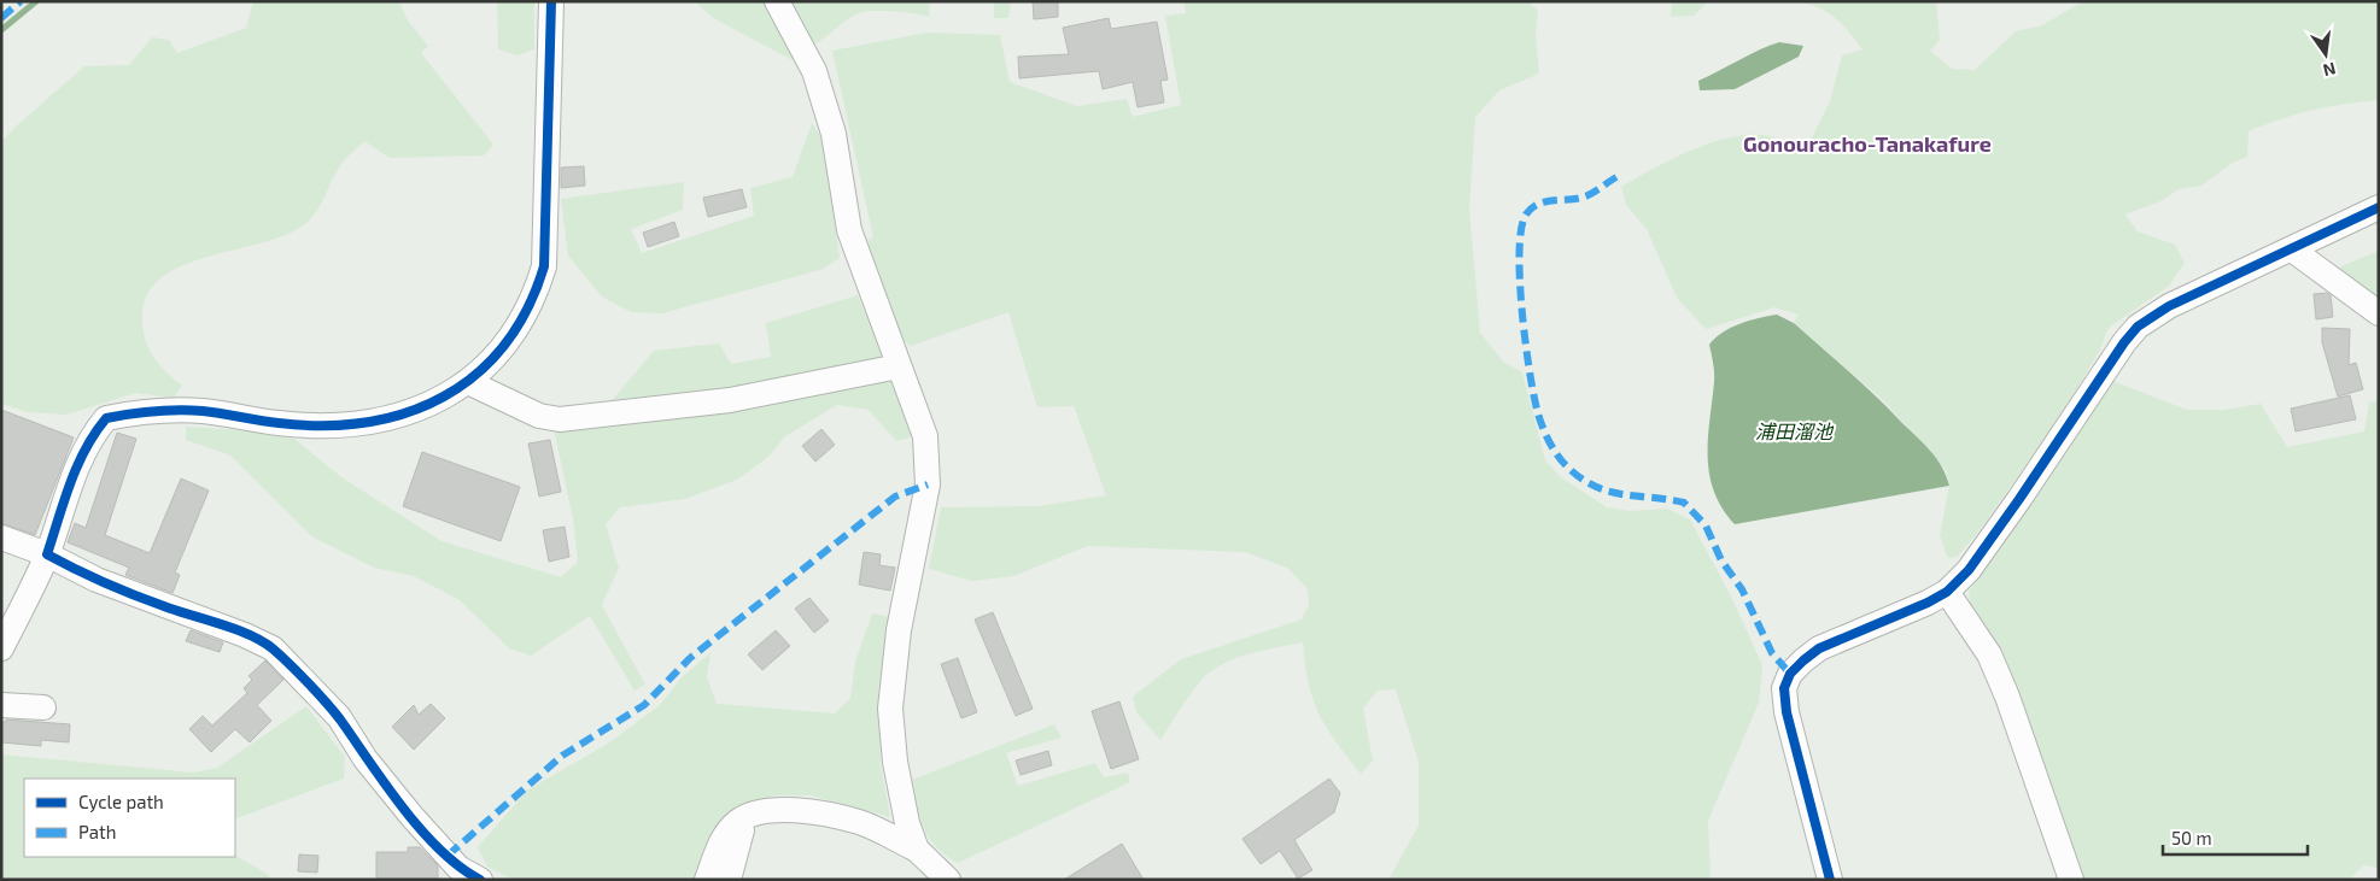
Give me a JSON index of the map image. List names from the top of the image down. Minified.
{"districts":["Gonouracho-Tanakafure"],"water":["浦田溜池"],"legend":["Cycle path","Path"],"scale_bar":"50 m","north":"bottom"}
